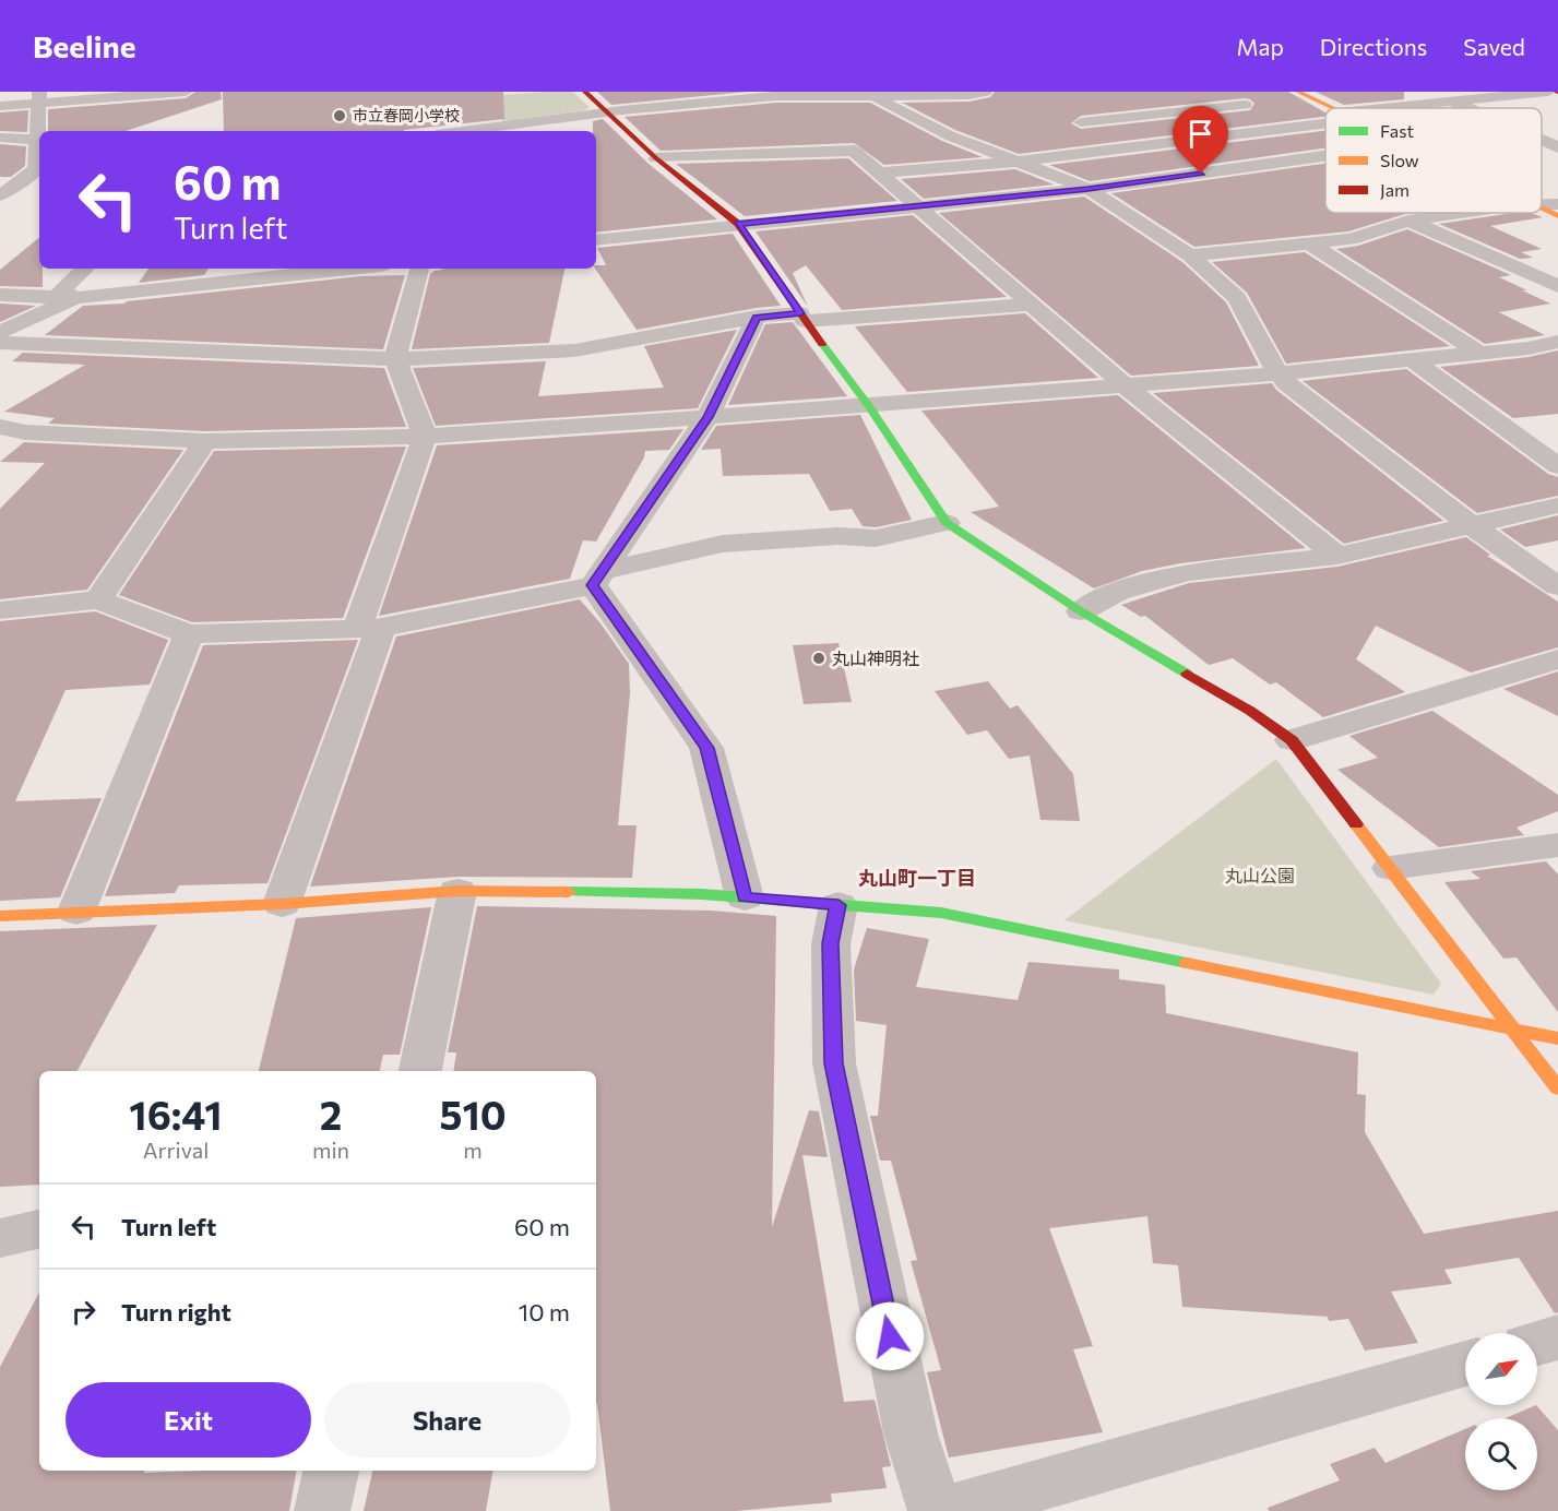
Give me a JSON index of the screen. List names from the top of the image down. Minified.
{"districts":["丸山町一丁目"],"parks":["丸山公園"],"places":["市立春岡小学校","丸山神明社"],"legend":["Fast","Slow","Jam"],"north":"top right","page":{"header":"Beeline","nav":["Map","Directions","Saved"],"turn":["60 m","Turn left"],"eta":["16:41","Arrival","2","min","510","m"],"list":[{"name":"Turn left","value":"60 m"},{"name":"Turn right","value":"10 m"}],"buttons":["Exit","Share"]}}
